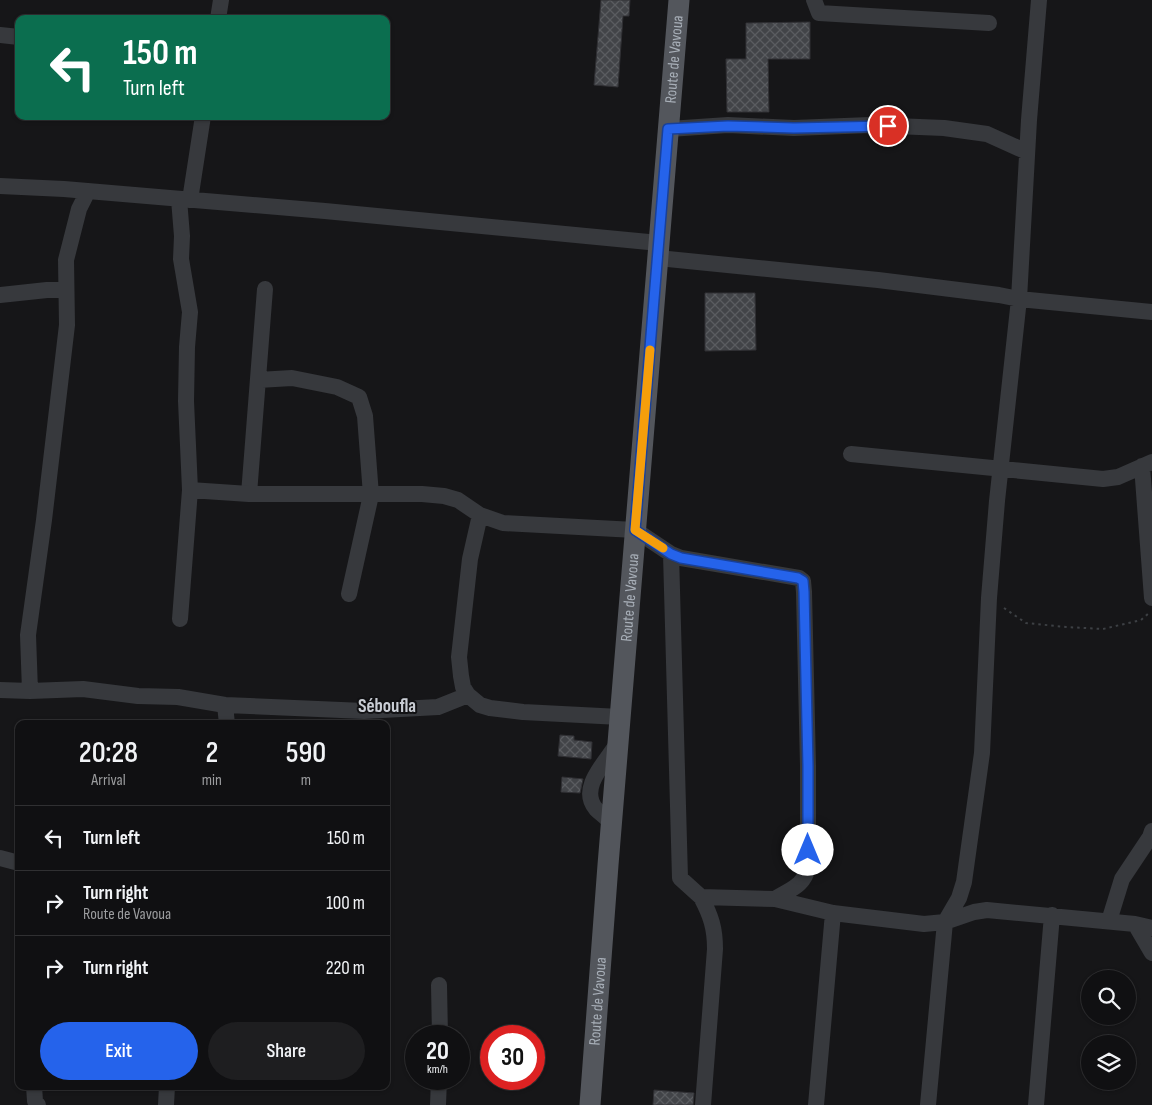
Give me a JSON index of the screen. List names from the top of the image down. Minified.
{"streets":{"main road":["Route de Vavoua"]},"districts":["Séboufla"],"page":{"turn":["150 m","Turn left"],"eta":["20:28","Arrival","2","min","590","m"],"list":[{"name":"Turn left","value":"150 m"},{"name":"Turn right","note":"Route de Vavoua","value":"100 m"},{"name":"Turn right","value":"220 m"}],"buttons":["Exit","Share"],"speed":"20 km/h","limit":"30"}}
